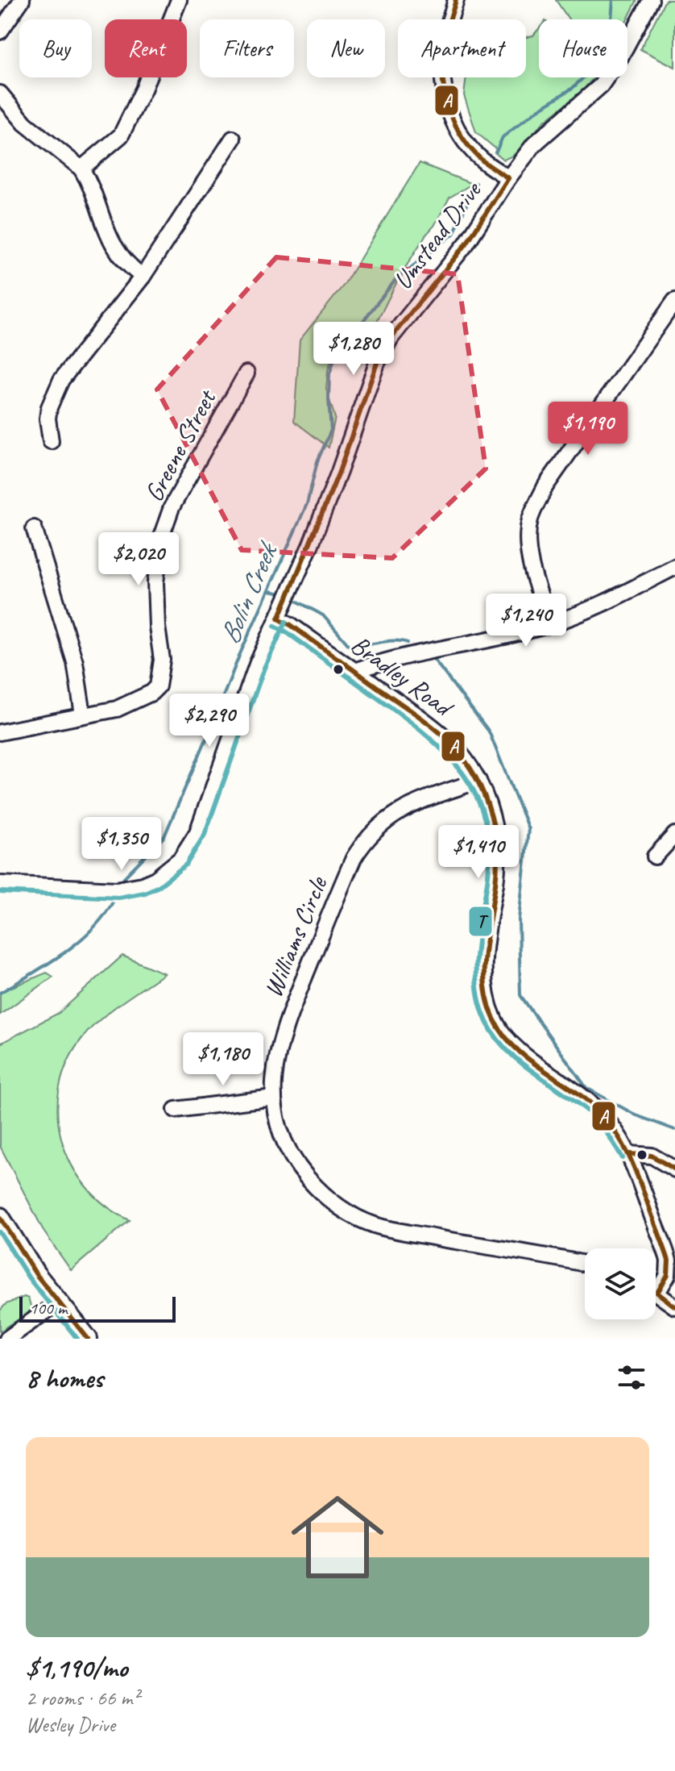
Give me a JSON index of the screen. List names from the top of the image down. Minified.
{"streets":{"street":["Umstead Drive","Greene Street","Bradley Road","Williams Circle"]},"crossings":[["Umstead Drive","Bradley Road"],["Bradley Road","Williams Circle"]],"water":["Bolin Creek"],"lines":["transit line A","transit line T"],"scale_bar":"100 m","page":{"chip":["Buy","Rent","Filters","New","Apartment","House"],"price":["$1,280","$1,190","$2,020","$1,240","$2,290","$1,350","$1,410","$1,180"],"scale":"100 m","heading":"8 homes","list":[{"name":"$1,190/mo","note":"2 rooms · 66 m² · Wesley Drive"}]}}
